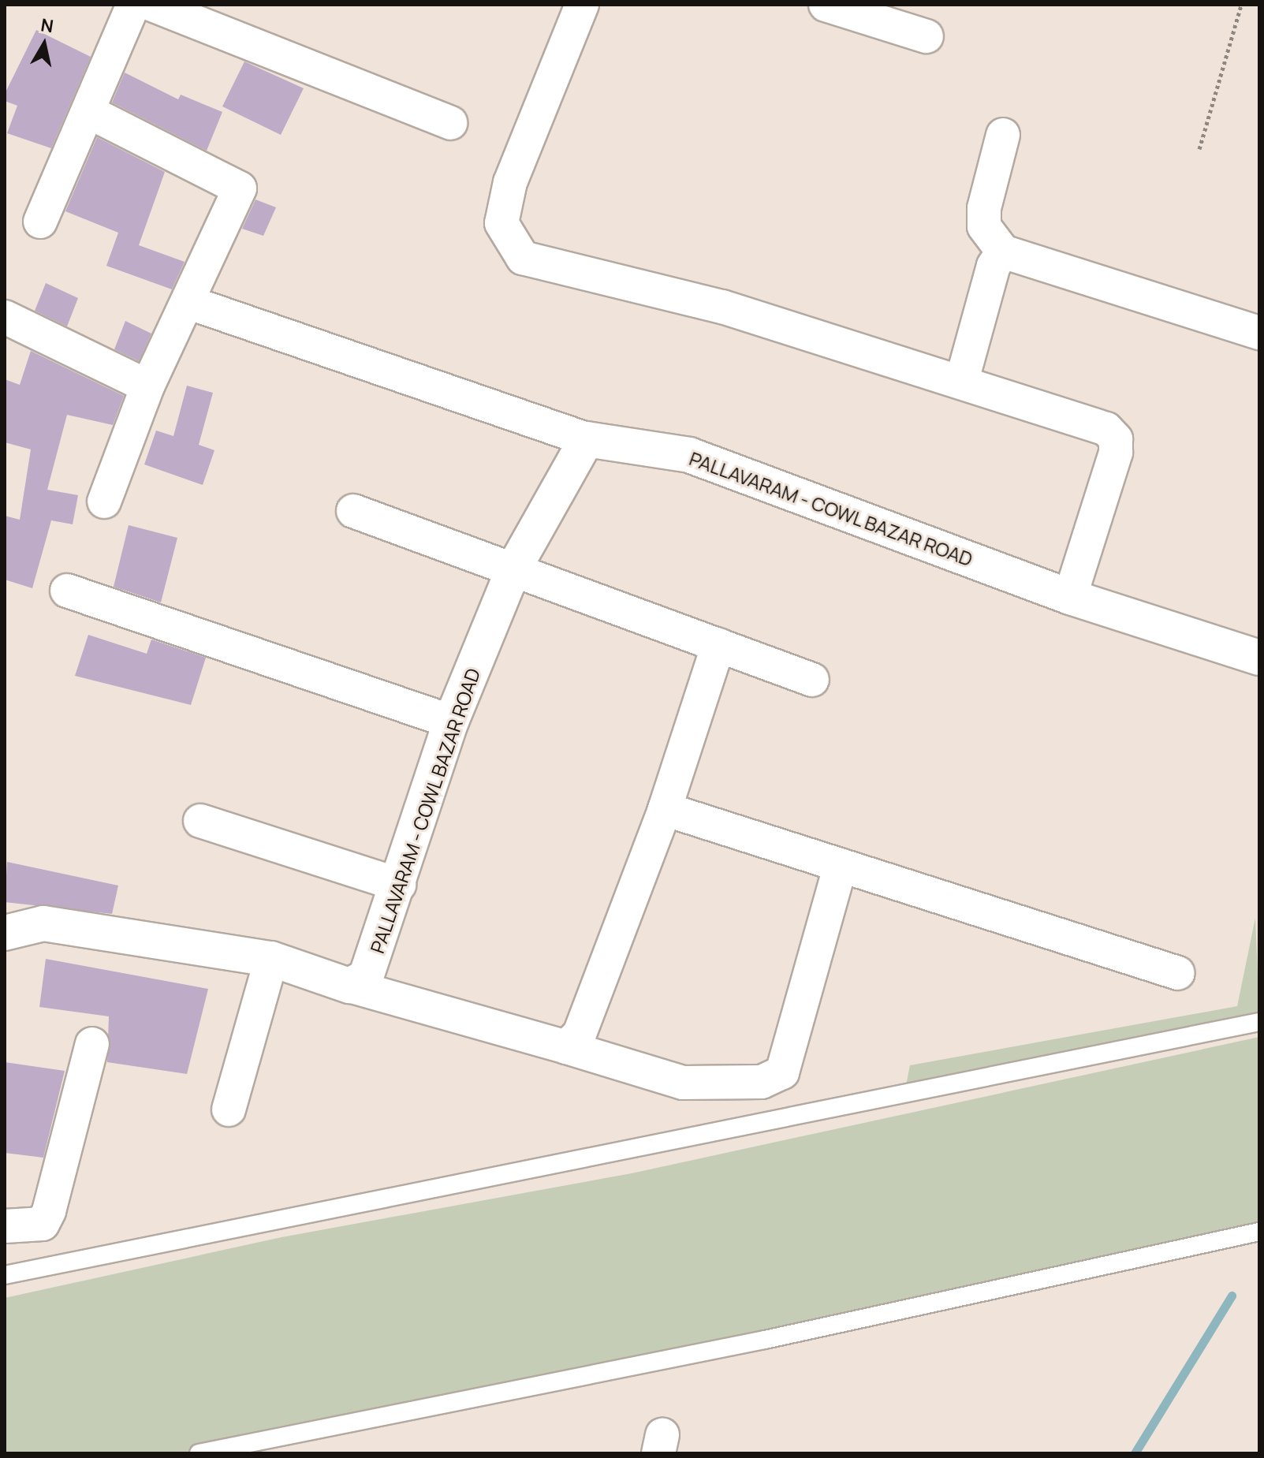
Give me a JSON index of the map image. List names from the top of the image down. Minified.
{"streets":{"street":["PALLAVARAM - COWL BAZAR ROAD"]},"north":"top"}
